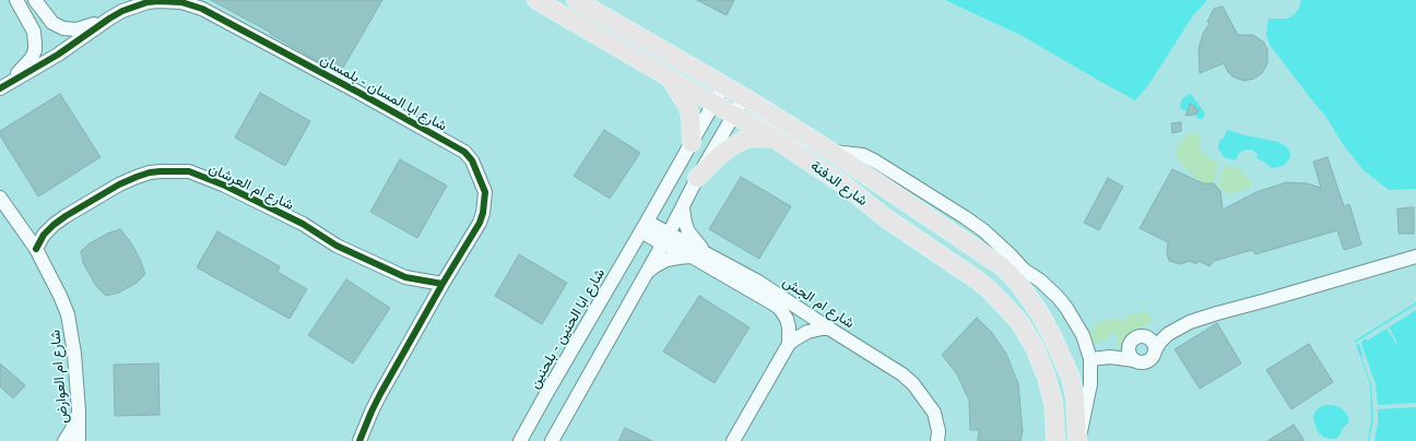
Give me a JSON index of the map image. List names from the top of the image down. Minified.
{"streets":{"main road":["شارع الدفنة"],"street":["شارع ابا المسان - بلمسان","شارع ام العرشان","شارع ام الجش","شارع ابا الحنين - بلحنين","شارع ام العوارض"]},"crossings":[["شارع ابا المسان - بلمسان","شارع ام العرشان"],["شارع الدفنة","شارع ابا الحنين - بلحنين"],["شارع ام العرشان","شارع ام العوارض"],["شارع ام الجش","شارع ابا الحنين - بلحنين"]]}
